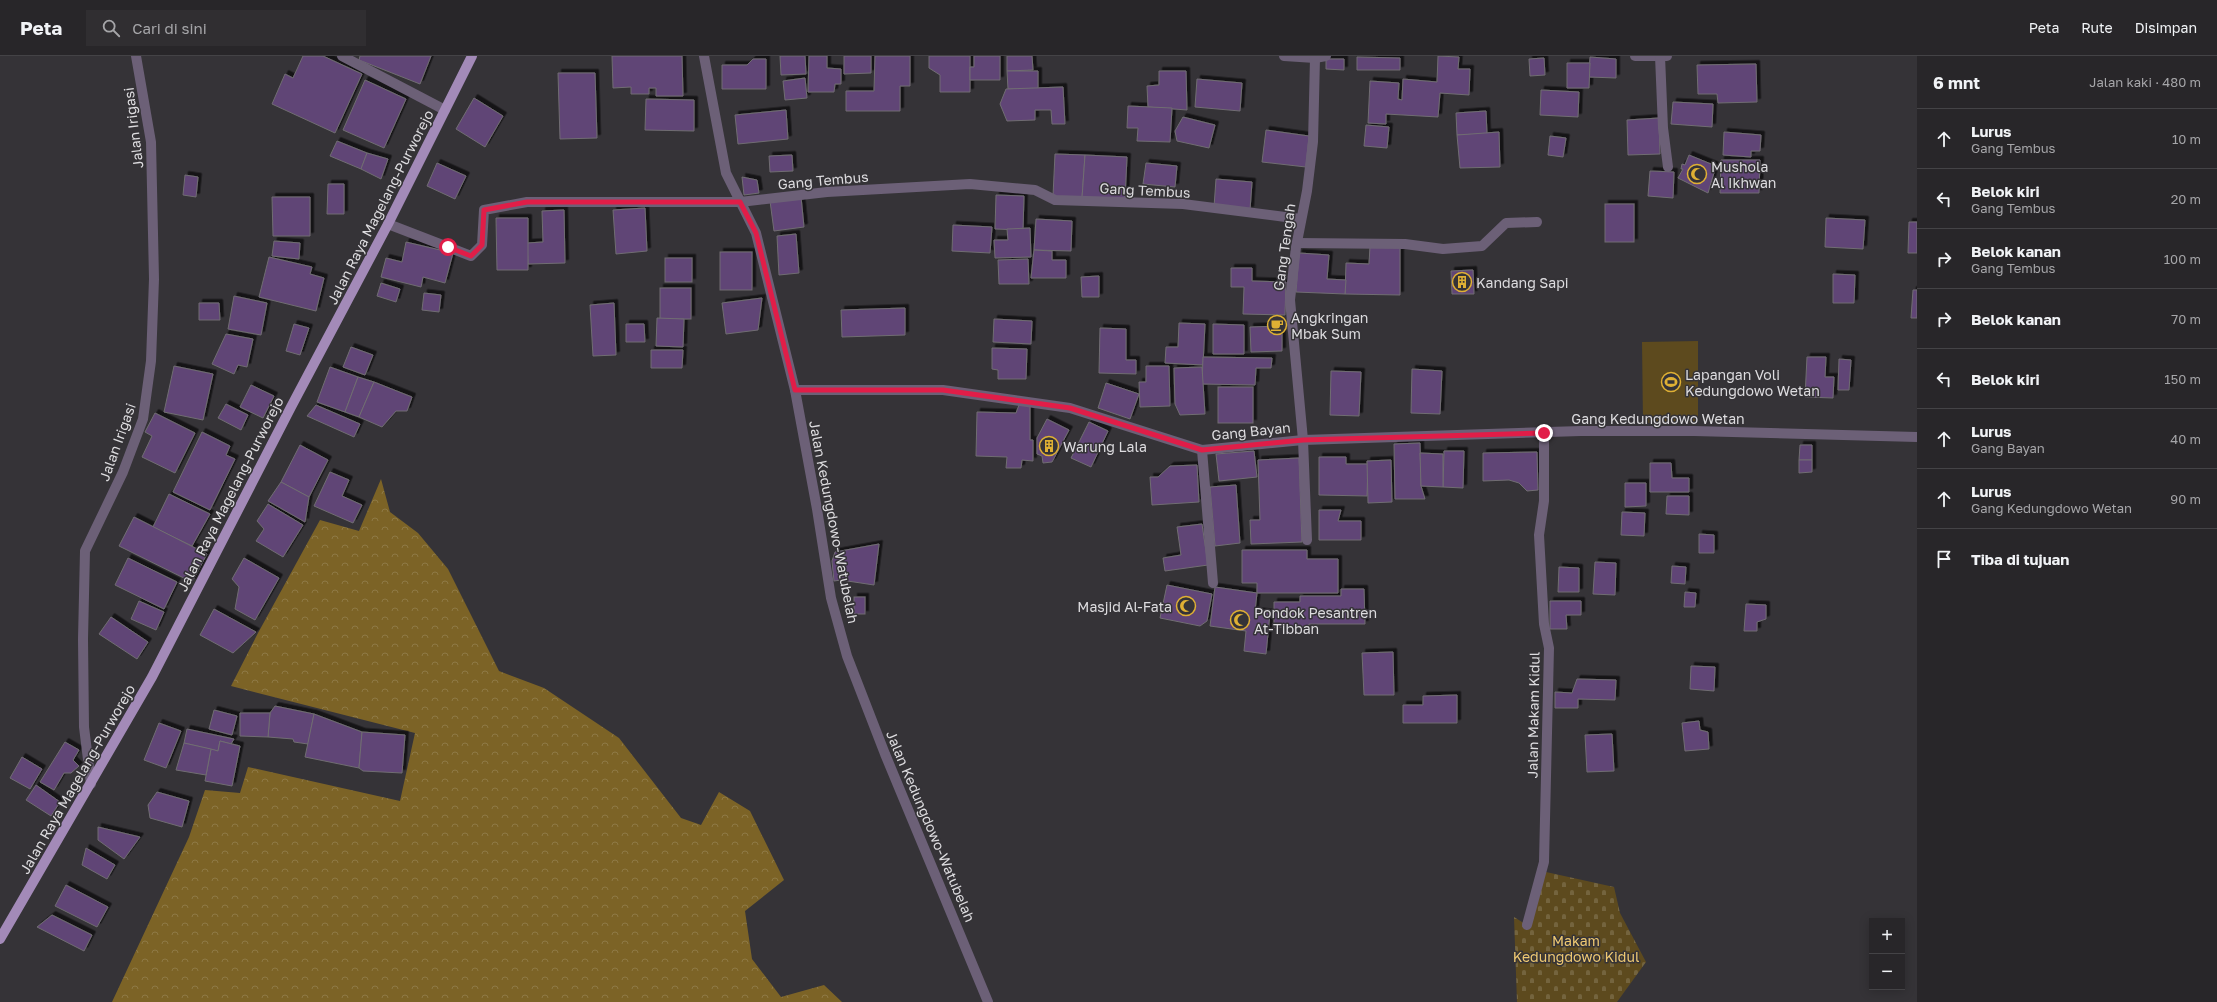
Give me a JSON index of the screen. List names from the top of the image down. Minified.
{"streets":{"main road":["Jalan Raya Magelang-Purworejo"],"street":["Jalan Irigasi","Gang Tembus","Gang Tengah","Gang Kedungdowo Wetan","Gang Bayan","Jalan Kedungdowo-Watubelah","Jalan Makam Kidul"]},"crossings":[["Jalan Irigasi","Jalan Raya Magelang-Purworejo"],["Gang Tembus","Jalan Raya Magelang-Purworejo"],["Gang Tembus","Gang Tengah"],["Gang Tembus","Jalan Kedungdowo-Watubelah"],["Gang Tengah","Gang Kedungdowo Wetan"],["Gang Tengah","Gang Bayan"],["Gang Kedungdowo Wetan","Gang Bayan"],["Gang Kedungdowo Wetan","Jalan Makam Kidul"]],"parks":["Makam Kedungdowo Kidul"],"places":{"mosque":["Mushola Al Ikhwan","Masjid Al-Fata","Pondok Pesantren At-Tibban"],"building":["Kandang Sapi","Warung Lala"],"cafe":["Angkringan Mbak Sum"],"sports":["Lapangan Voli Kedungdowo Wetan"]},"page":{"header":"Peta","search":"Cari di sini","nav":["Peta","Rute","Disimpan"],"heading":["6 mnt","Jalan kaki · 480 m"],"list":[["Lurus","Gang Tembus","10 m"],["Belok kiri","Gang Tembus","20 m"],["Belok kanan","Gang Tembus","100 m"],["Belok kanan","70 m"],["Belok kiri","150 m"],["Lurus","Gang Bayan","40 m"],["Lurus","Gang Kedungdowo Wetan","90 m"],"Tiba di tujuan"],"map_buttons":["+","−"]}}
